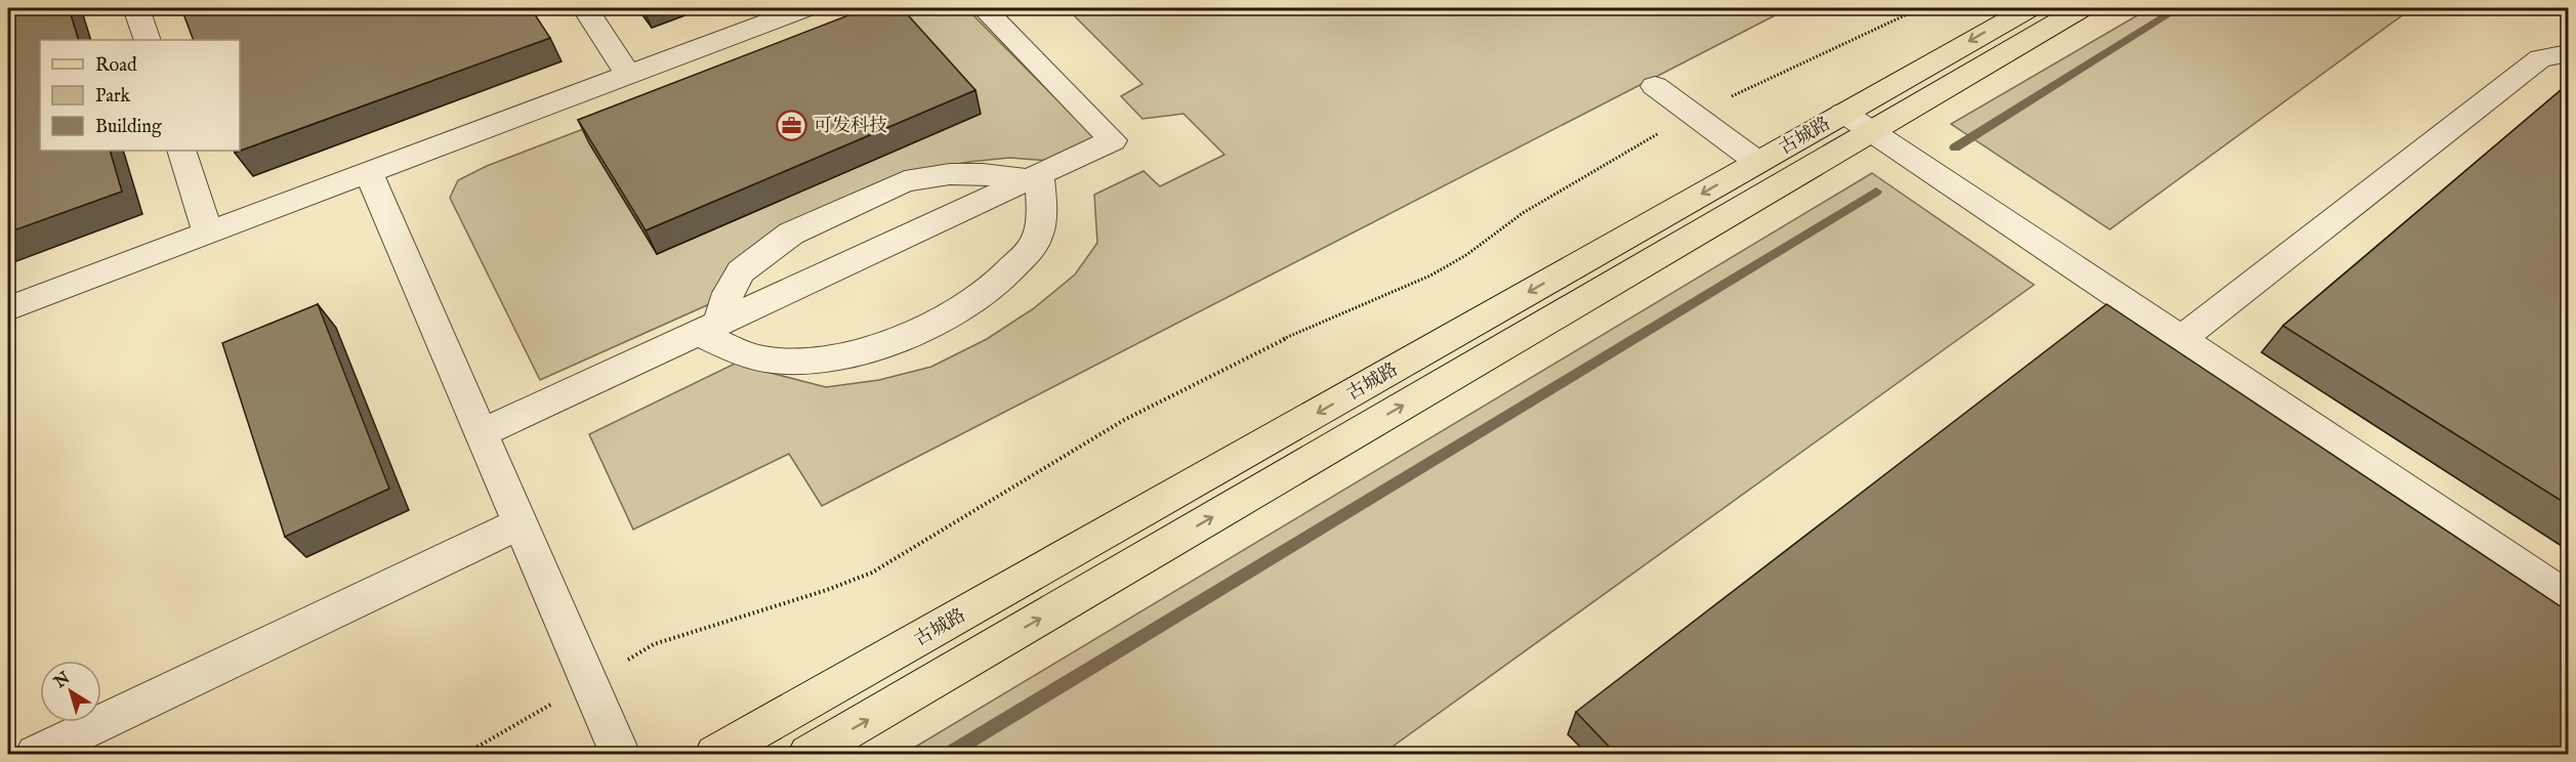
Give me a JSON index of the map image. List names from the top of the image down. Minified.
{"streets":{"main road":["古城路"]},"places":{"office":["可发科技"]},"legend":["Road","Park","Building"],"north":"top left"}
